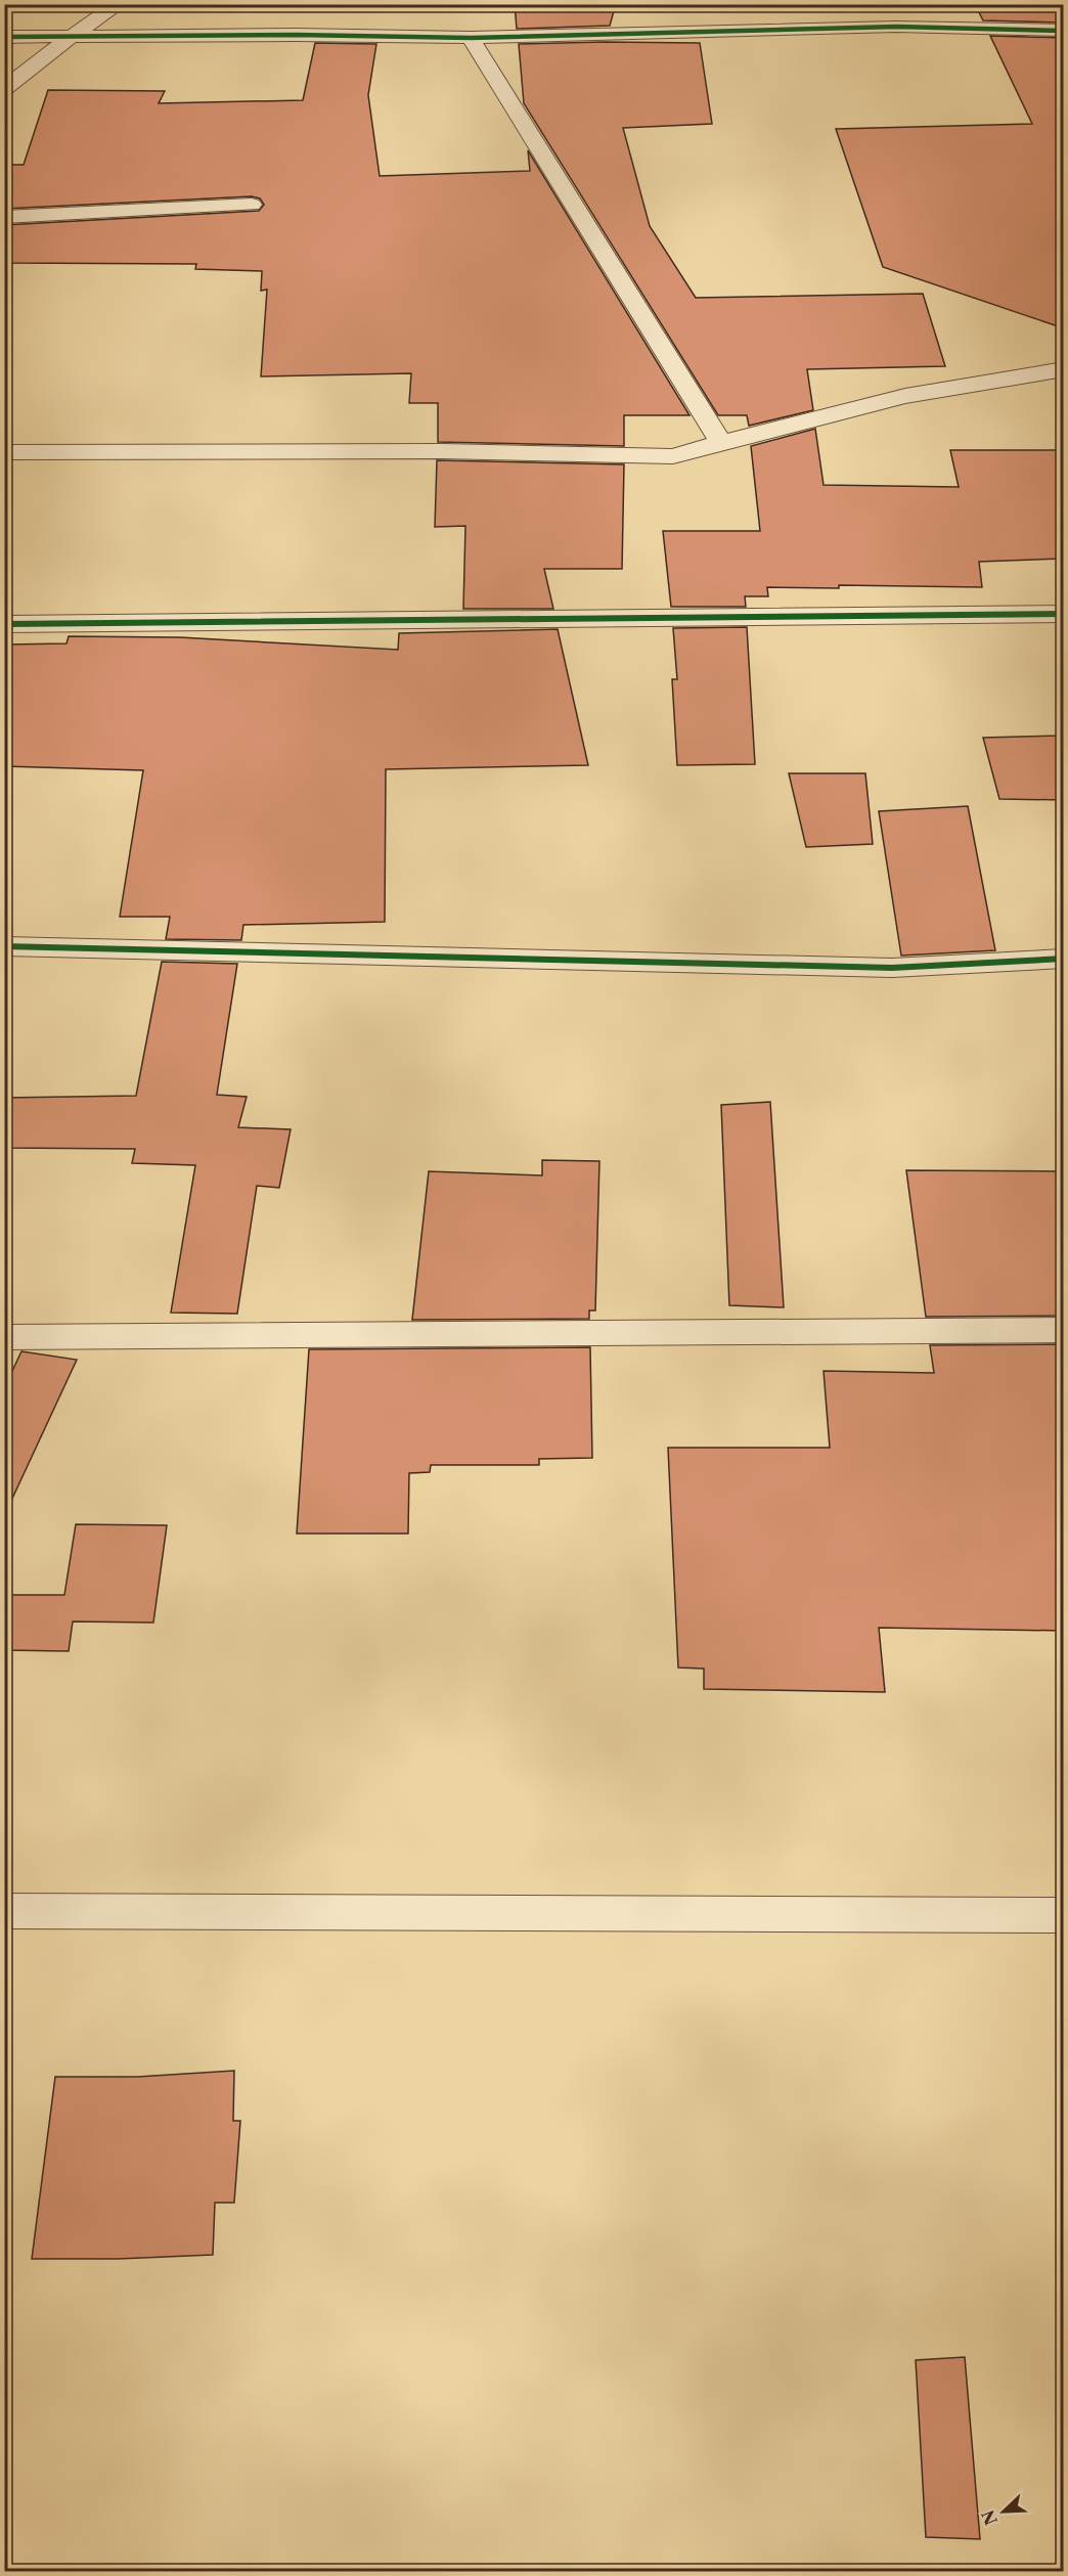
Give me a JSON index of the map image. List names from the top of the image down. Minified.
{"north":"bottom left"}
